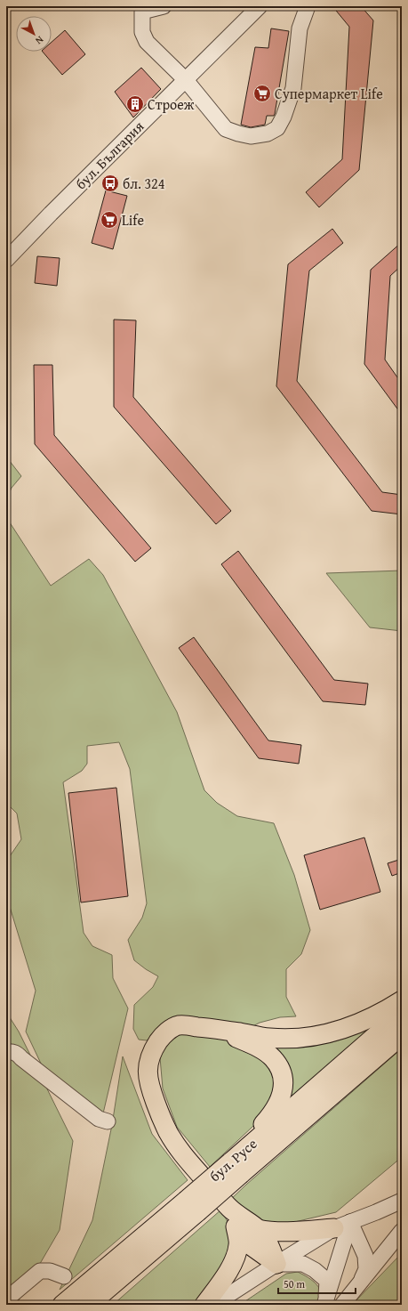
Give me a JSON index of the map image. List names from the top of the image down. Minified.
{"streets":{"main road":["бул. Русе"],"street":["бул. България"]},"places":{"supermarket":["Супермаркет Life","Life"],"building":["Строеж"],"bus stop":["бл. 324"]},"scale_bar":"50 m","north":"bottom right"}
